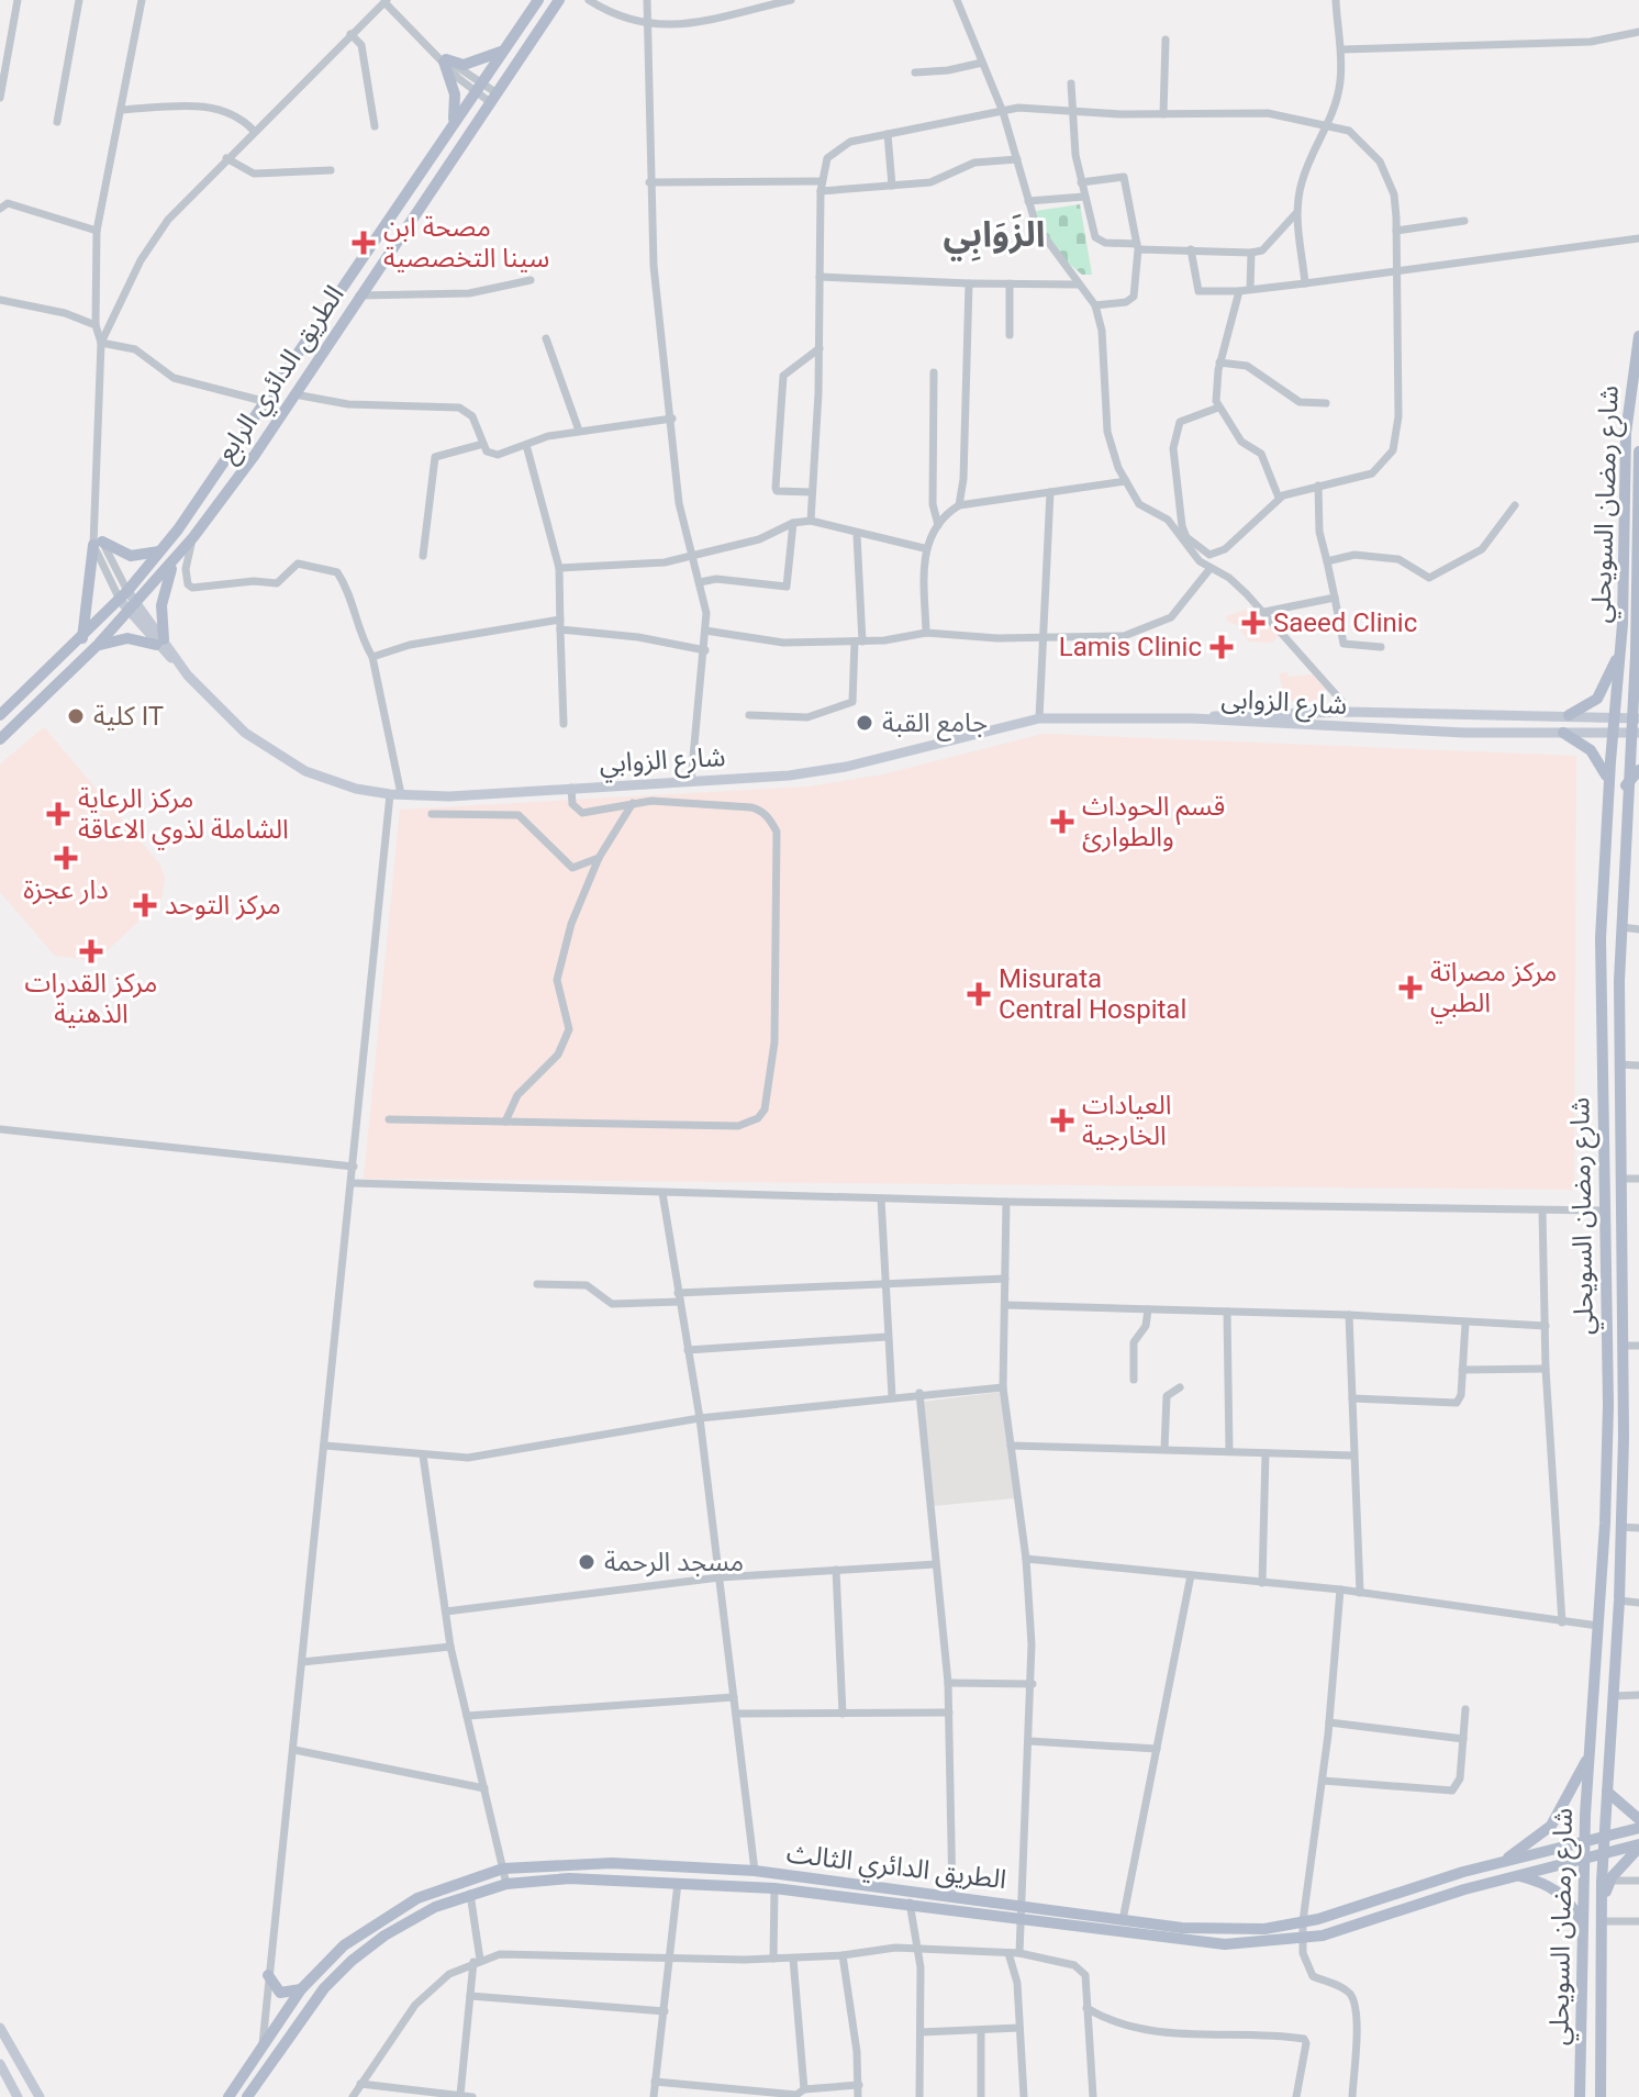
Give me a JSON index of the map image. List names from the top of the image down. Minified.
{"streets":{"main road":["الطريق الدائري الرابع","شارع رمضان السويحلي","الطريق الدائري الثالث"],"street":["شارع الزوابى","شارع الزوابي"]},"crossings":[["الطريق الدائري الرابع","شارع الزوابي"],["شارع رمضان السويحلي","شارع الزوابى"],["شارع رمضان السويحلي","الطريق الدائري الثالث"],["شارع الزوابى","شارع الزوابي"]],"districts":["الزَوَابِي"],"places":{"health":["مصحة ابن سينا التخصصية","Saeed Clinic","Lamis Clinic","مركز الرعاية الشاملة لذوي الاعاقة","قسم الحوداث والطوارئ","دار عجزة","مركز التوحد","مركز القدرات الذهنية","مركز مصراتة الطبي","Misurata Central Hospital","العيادات الخارجية"],"other":["كلية IT","جامع القبة","مسجد الرحمة"]}}
